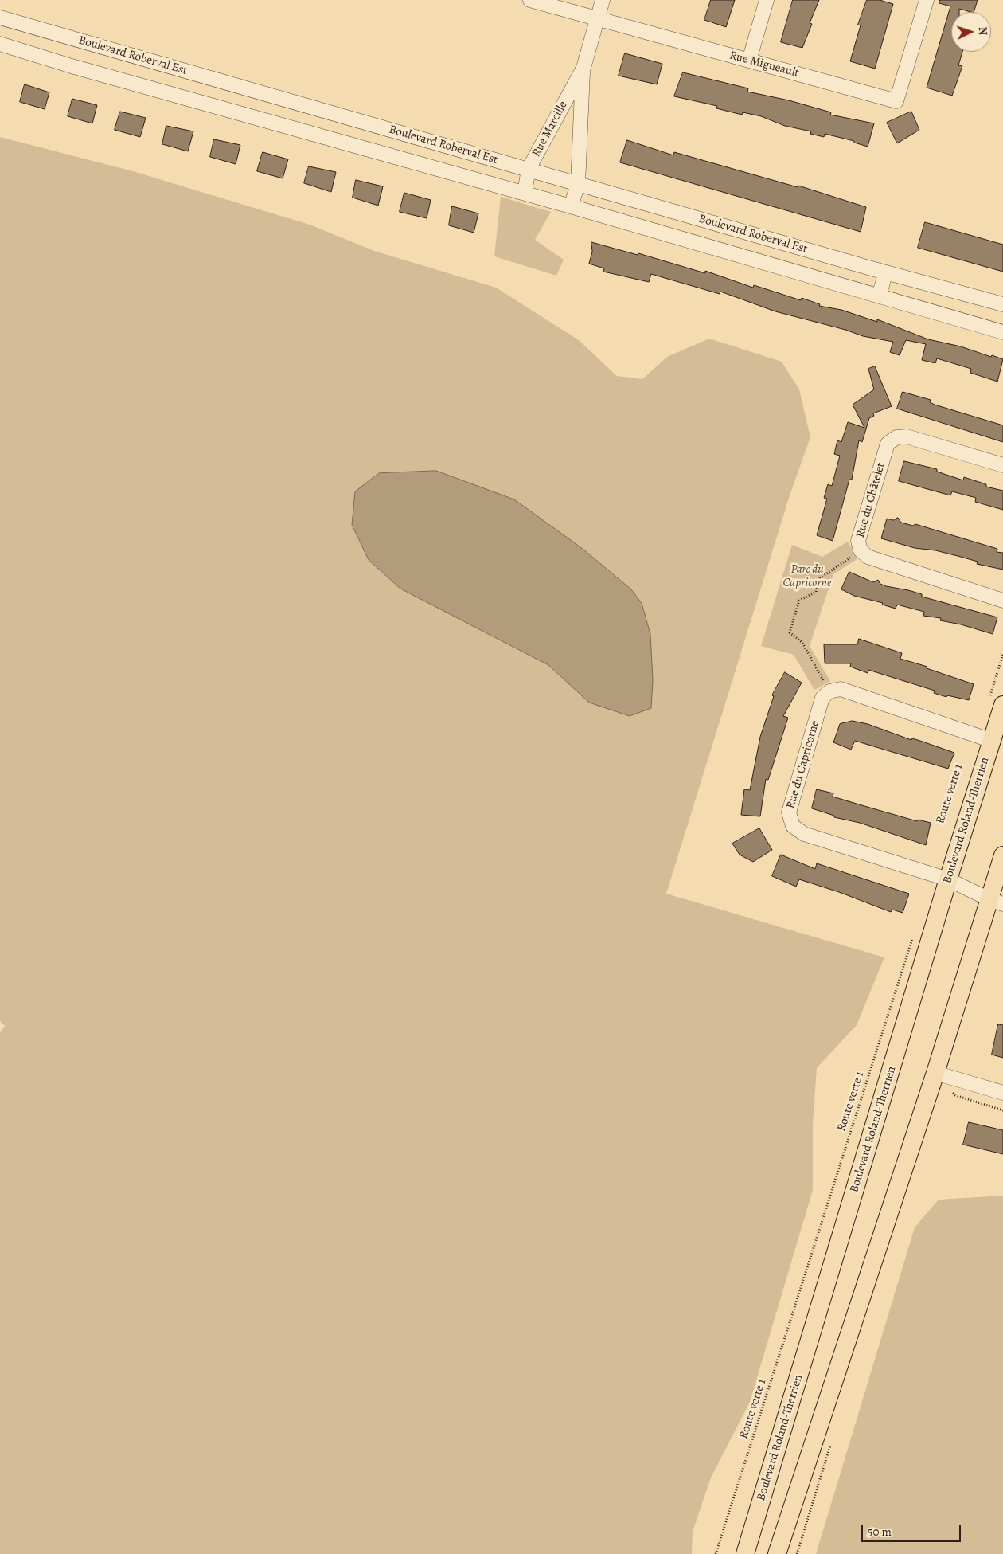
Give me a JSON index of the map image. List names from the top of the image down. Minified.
{"streets":{"main road":["Boulevard Roland-Therrien"],"street":["Boulevard Roberval Est","Rue Migneault","Rue Marcille","Rue du Châtelet","Rue du Capricorne"],"path":["Route verte 1"]},"crossings":[["Boulevard Roberval Est","Rue Marcille"],["Rue Migneault","Rue Marcille"],["Rue du Capricorne","Boulevard Roland-Therrien"]],"parks":["Parc du Capricorne"],"scale_bar":"50 m","north":"right"}
